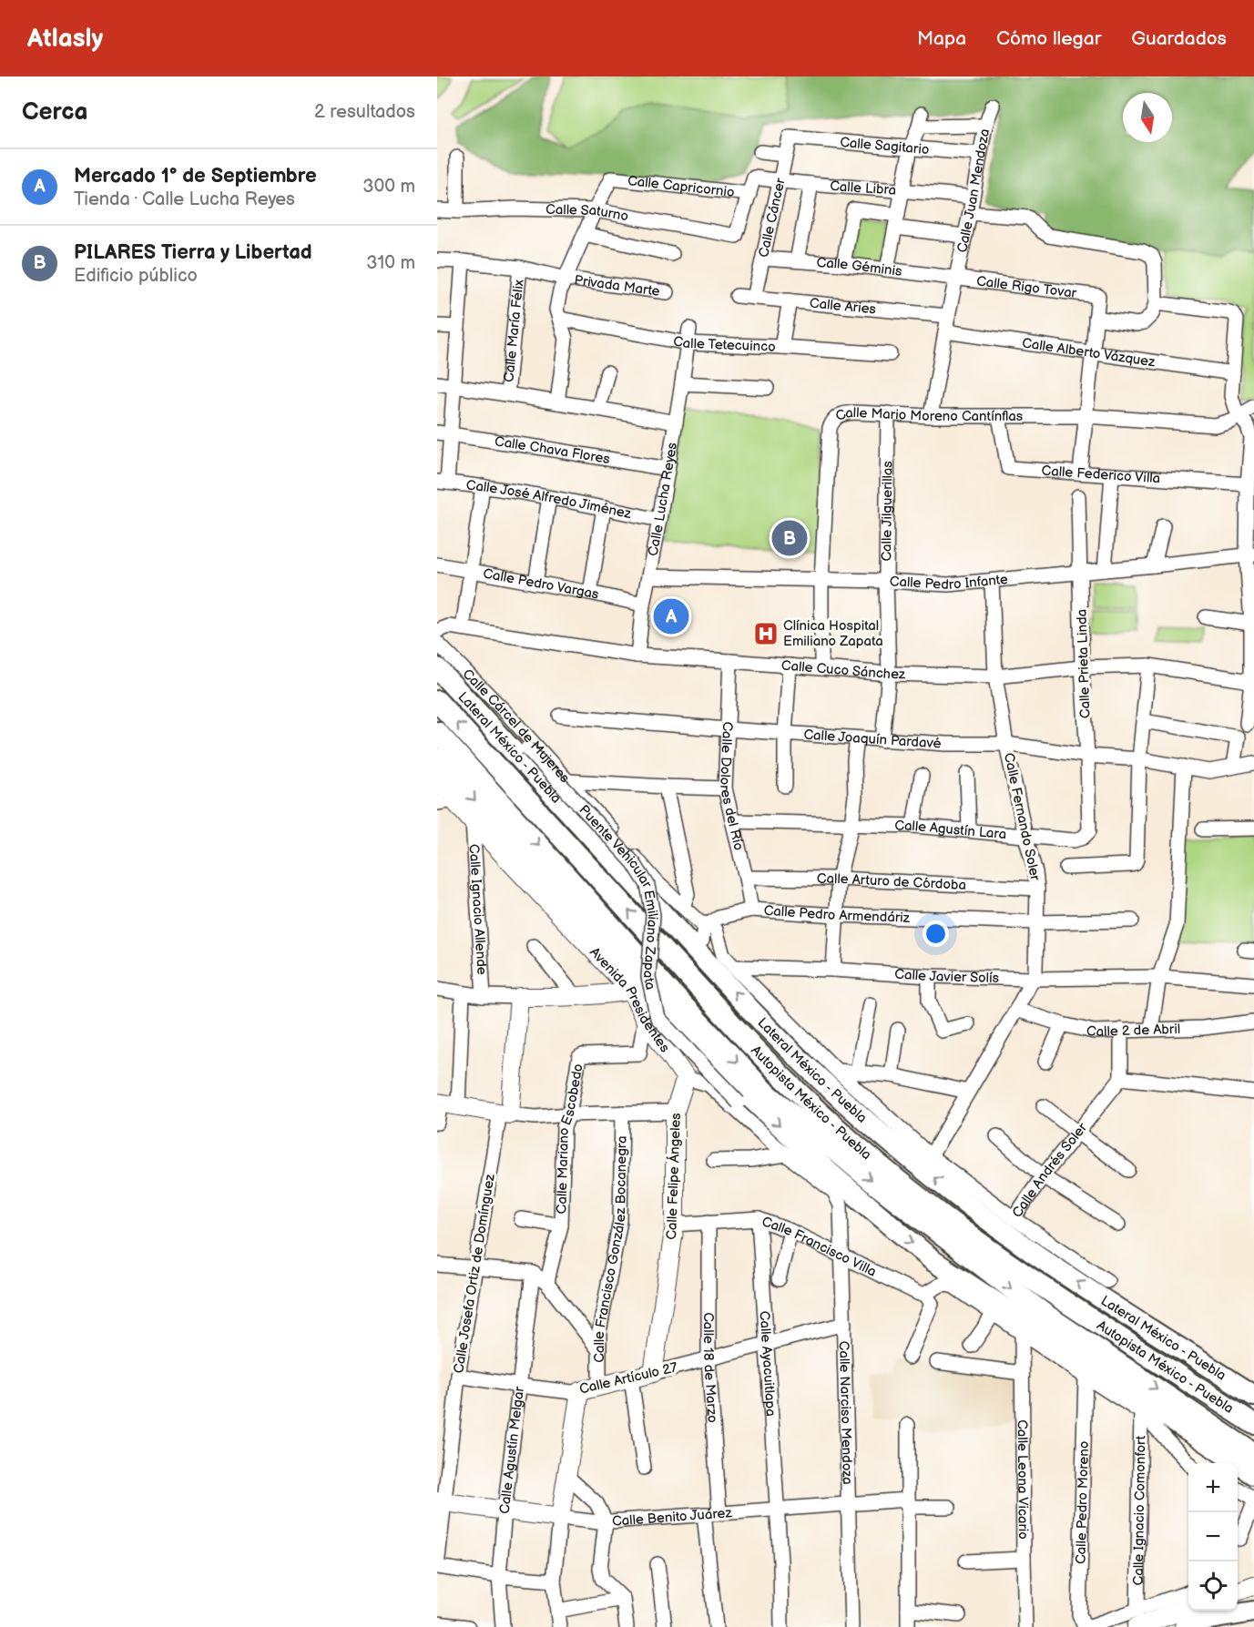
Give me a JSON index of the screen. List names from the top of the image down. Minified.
{"streets":{"highway":["Lateral México - Puebla","Autopista México - Puebla"],"main road":["Avenida Presidentes","Calle Felipe Ángeles","Calle Josefa Ortiz de Domínguez","Calle Artículo 27","Calle Benito Juárez"],"street":["Calle Sagitario","Calle Capricornio","Calle Libra","Calle Juan Mendoza","Calle Saturno","Calle Cáncer","Calle Géminis","Privada Marte","Calle Rigo Tovar","Calle Aries","Calle María Félix","Calle Tetecuinco","Calle Alberto Vázquez","Calle Mario Moreno Cantínflas","Calle Chava Flores","Calle Federico Villa","Calle Lucha Reyes","Calle José Alfredo Jiménez","Calle Jilguerillas","Calle Pedro Infante","Calle Pedro Vargas","Calle Prieta Linda","Calle Cuco Sánchez","Calle Cárcel de Mujeres","Calle Joaquín Pardavé","Calle Dolores del Río","Calle Fernando Soler","Calle Agustín Lara","Calle Arturo de Córdoba","Puente Vehicular Emiliano Zapata","Calle Ignacio Allende","Calle Pedro Armendáriz","Calle Javier Solís","Calle 2 de Abril","Calle Mariano Escobedo","Calle Andrés Soler","Calle Francisco Villa","Calle Francisco González Bocanegra","Calle Ayacuitlapa","Calle 18 de Marzo","Calle Narciso Mendoza","Calle Agustín Melgar","Calle Leona Vicario","Calle Pedro Moreno","Calle Ignacio Comonfort"]},"crossings":[["Calle Sagitario","Calle Juan Mendoza"],["Calle Sagitario","Calle Cáncer"],["Calle Capricornio","Calle Libra"],["Calle Capricornio","Calle Saturno"],["Calle Libra","Calle Juan Mendoza"],["Calle Libra","Calle Saturno"],["Calle Libra","Calle Cáncer"],["Calle Juan Mendoza","Calle Géminis"],["Calle Juan Mendoza","Calle Rigo Tovar"],["Calle Juan Mendoza","Calle Aries"],["Calle Juan Mendoza","Calle Alberto Vázquez"],["Calle Juan Mendoza","Calle Mario Moreno Cantínflas"],["Calle Cáncer","Calle Géminis"],["Calle Cáncer","Calle Aries"],["Calle Géminis","Calle Rigo Tovar"],["Privada Marte","Calle María Félix"],["Calle Tetecuinco","Calle Lucha Reyes"],["Calle Mario Moreno Cantínflas","Calle Federico Villa"],["Calle Mario Moreno Cantínflas","Calle Jilguerillas"],["Calle Mario Moreno Cantínflas","Calle Pedro Infante"],["Calle Mario Moreno Cantínflas","Calle Cuco Sánchez"],["Calle Chava Flores","Calle Lucha Reyes"],["Calle Lucha Reyes","Calle José Alfredo Jiménez"],["Calle Lucha Reyes","Calle Pedro Infante"],["Calle Lucha Reyes","Calle Pedro Vargas"],["Calle Lucha Reyes","Calle Cuco Sánchez"],["Calle Jilguerillas","Calle Pedro Infante"],["Calle Jilguerillas","Calle Cuco Sánchez"],["Calle Jilguerillas","Calle Joaquín Pardavé"],["Calle Pedro Infante","Calle Prieta Linda"],["Calle Pedro Infante","Calle Fernando Soler"],["Calle Prieta Linda","Calle Cuco Sánchez"],["Calle Prieta Linda","Calle Joaquín Pardavé"],["Calle Prieta Linda","Calle Agustín Lara"],["Calle Cuco Sánchez","Calle Dolores del Río"],["Calle Cuco Sánchez","Calle Fernando Soler"],["Calle Cárcel de Mujeres","Puente Vehicular Emiliano Zapata"],["Calle Cárcel de Mujeres","Calle Pedro Armendáriz"],["Calle Cárcel de Mujeres","Calle Andrés Soler"],["Calle Joaquín Pardavé","Calle Dolores del Río"],["Calle Joaquín Pardavé","Calle Fernando Soler"],["Calle Joaquín Pardavé","Calle Agustín Lara"],["Calle Dolores del Río","Calle Agustín Lara"],["Calle Dolores del Río","Calle Arturo de Córdoba"],["Calle Dolores del Río","Calle Pedro Armendáriz"],["Calle Fernando Soler","Calle Agustín Lara"],["Calle Fernando Soler","Calle Arturo de Córdoba"],["Calle Fernando Soler","Calle Pedro Armendáriz"],["Calle Fernando Soler","Calle Javier Solís"],["Calle Fernando Soler","Calle 2 de Abril"],["Calle Fernando Soler","Calle Andrés Soler"],["Calle Ignacio Allende","Avenida Presidentes"],["Calle Pedro Armendáriz","Calle Andrés Soler"],["Calle Javier Solís","Calle Andrés Soler"],["Avenida Presidentes","Calle Mariano Escobedo"],["Avenida Presidentes","Calle Felipe Ángeles"],["Calle Felipe Ángeles","Calle Francisco Villa"],["Calle Felipe Ángeles","Calle Artículo 27"],["Calle Francisco Villa","Calle Ayacuitlapa"],["Calle Francisco Villa","Calle 18 de Marzo"],["Calle Francisco Villa","Calle Narciso Mendoza"],["Calle Francisco González Bocanegra","Calle Artículo 27"],["Calle Josefa Ortiz de Domínguez","Calle Artículo 27"],["Calle Josefa Ortiz de Domínguez","Calle Benito Juárez"],["Calle Ayacuitlapa","Calle Artículo 27"],["Calle Ayacuitlapa","Calle Benito Juárez"],["Calle 18 de Marzo","Calle Artículo 27"],["Calle 18 de Marzo","Calle Benito Juárez"],["Calle Artículo 27","Calle Narciso Mendoza"],["Calle Artículo 27","Calle Agustín Melgar"],["Calle Narciso Mendoza","Calle Benito Juárez"],["Calle Agustín Melgar","Calle Benito Juárez"]],"places":{"hospital":["Clínica Hospital Emiliano Zapata"]},"north":"bottom","page":{"header":"Atlasly","nav":["Mapa","Cómo llegar","Guardados"],"heading":["Cerca","2 resultados"],"list":[{"mark":"A","name":"Mercado 1° de Septiembre","note":"Tienda · Calle Lucha Reyes","value":"300 m"},{"mark":"B","name":"PILARES Tierra y Libertad","note":"Edificio público","value":"310 m"}],"pins":["B","A"],"map_buttons":["+","−"]}}
